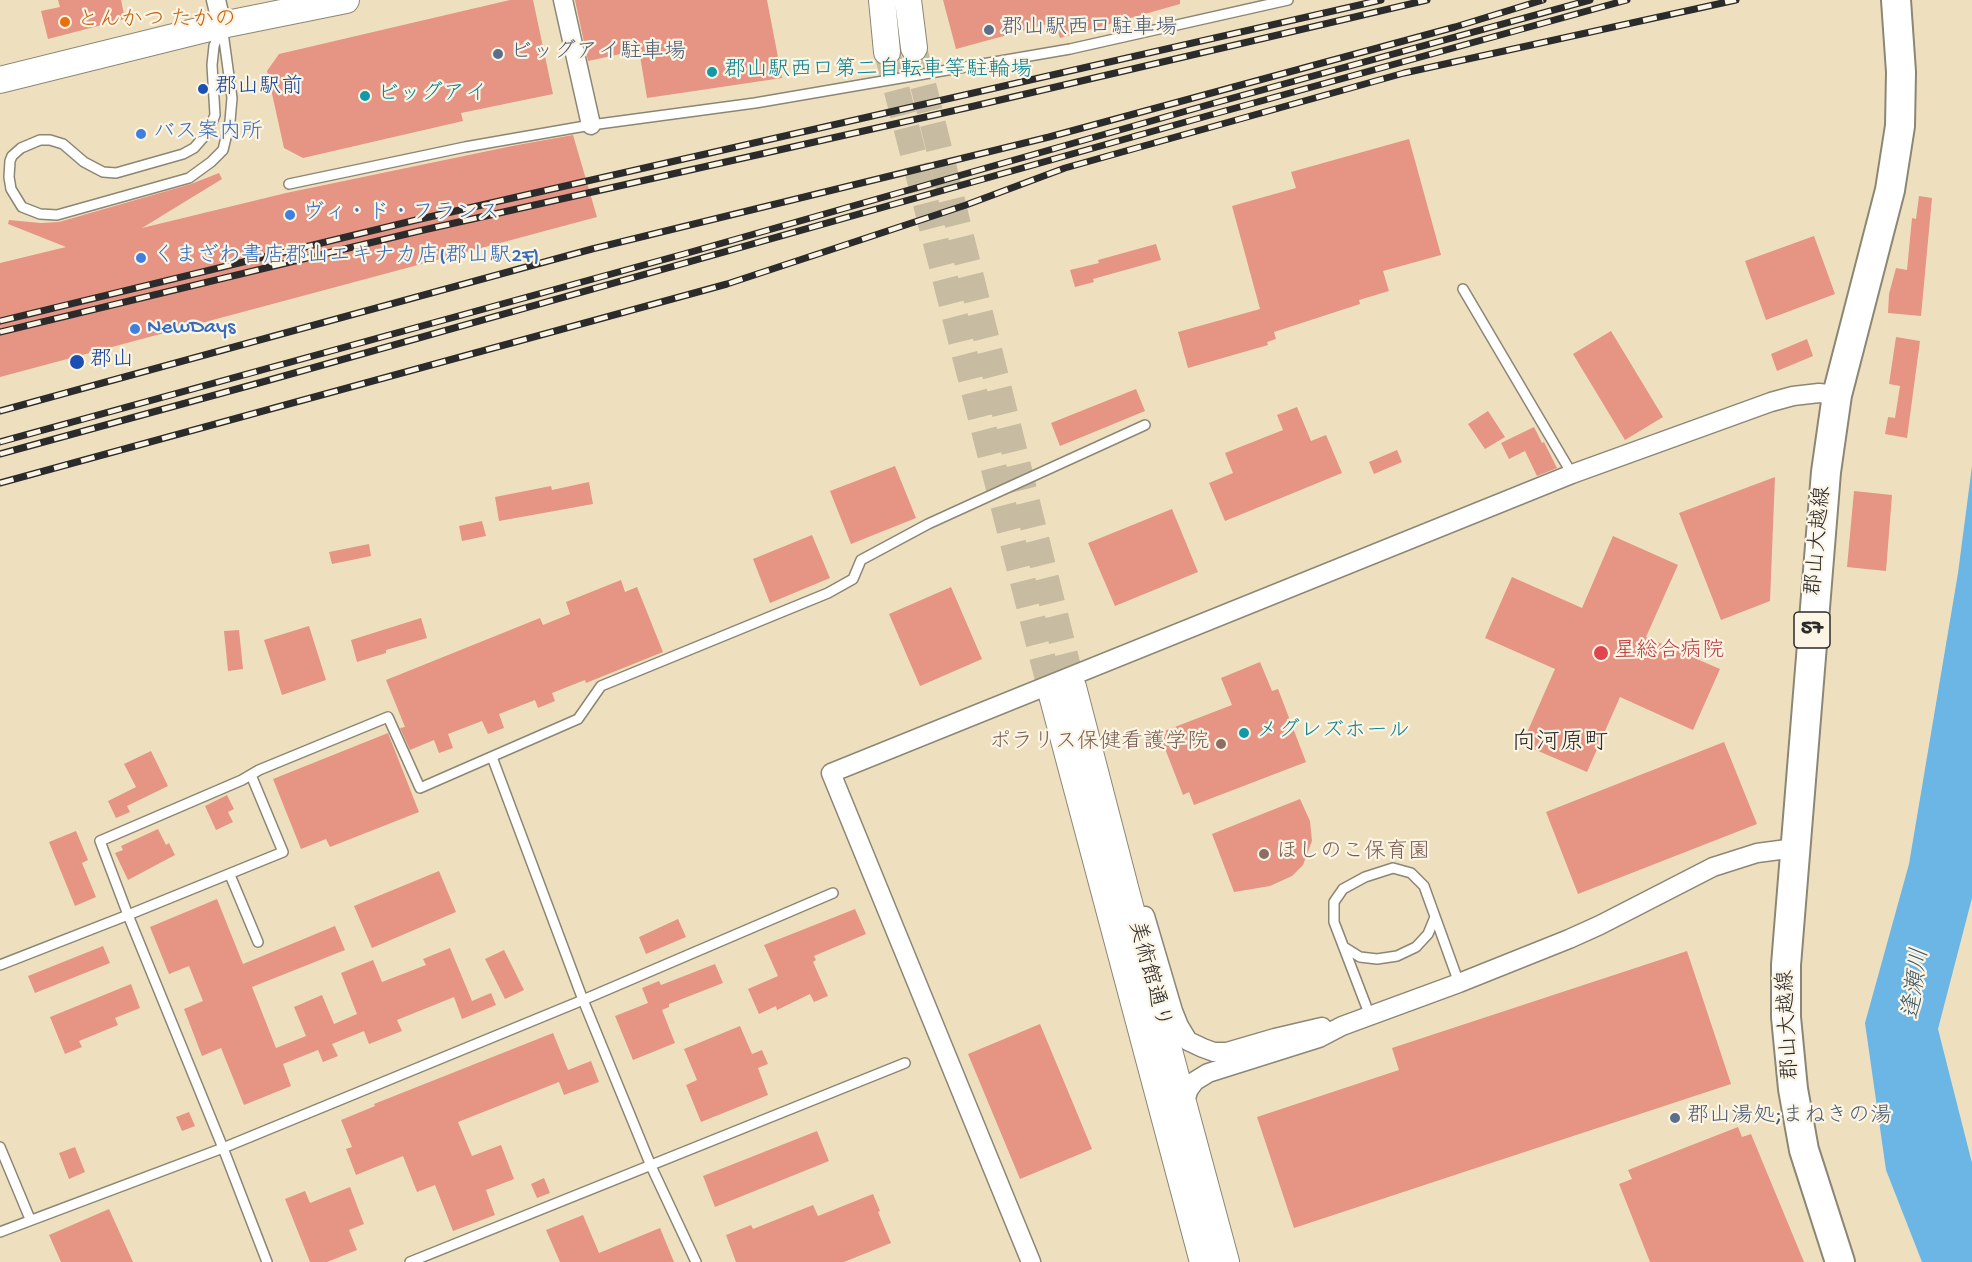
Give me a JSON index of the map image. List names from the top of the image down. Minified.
{"streets":{"main road":["郡山大越線","57"],"street":["美術館通り"]},"districts":["向河原町"],"water":["逢瀬川"],"places":["とんかつ たかの","郡山駅西口駐車場","ビッグアイ駐車場","郡山駅西口第二自転車等駐輪場","郡山駅前","ビッグアイ","バス案内所","ヴィ・ド・フランス","くまざわ書店郡山エキナカ店(郡山駅2F)","NewDays","郡山","星総合病院","メグレズホール","ポラリス保健看護学院","ほしのこ保育園","郡山湯処;まねきの湯"]}
